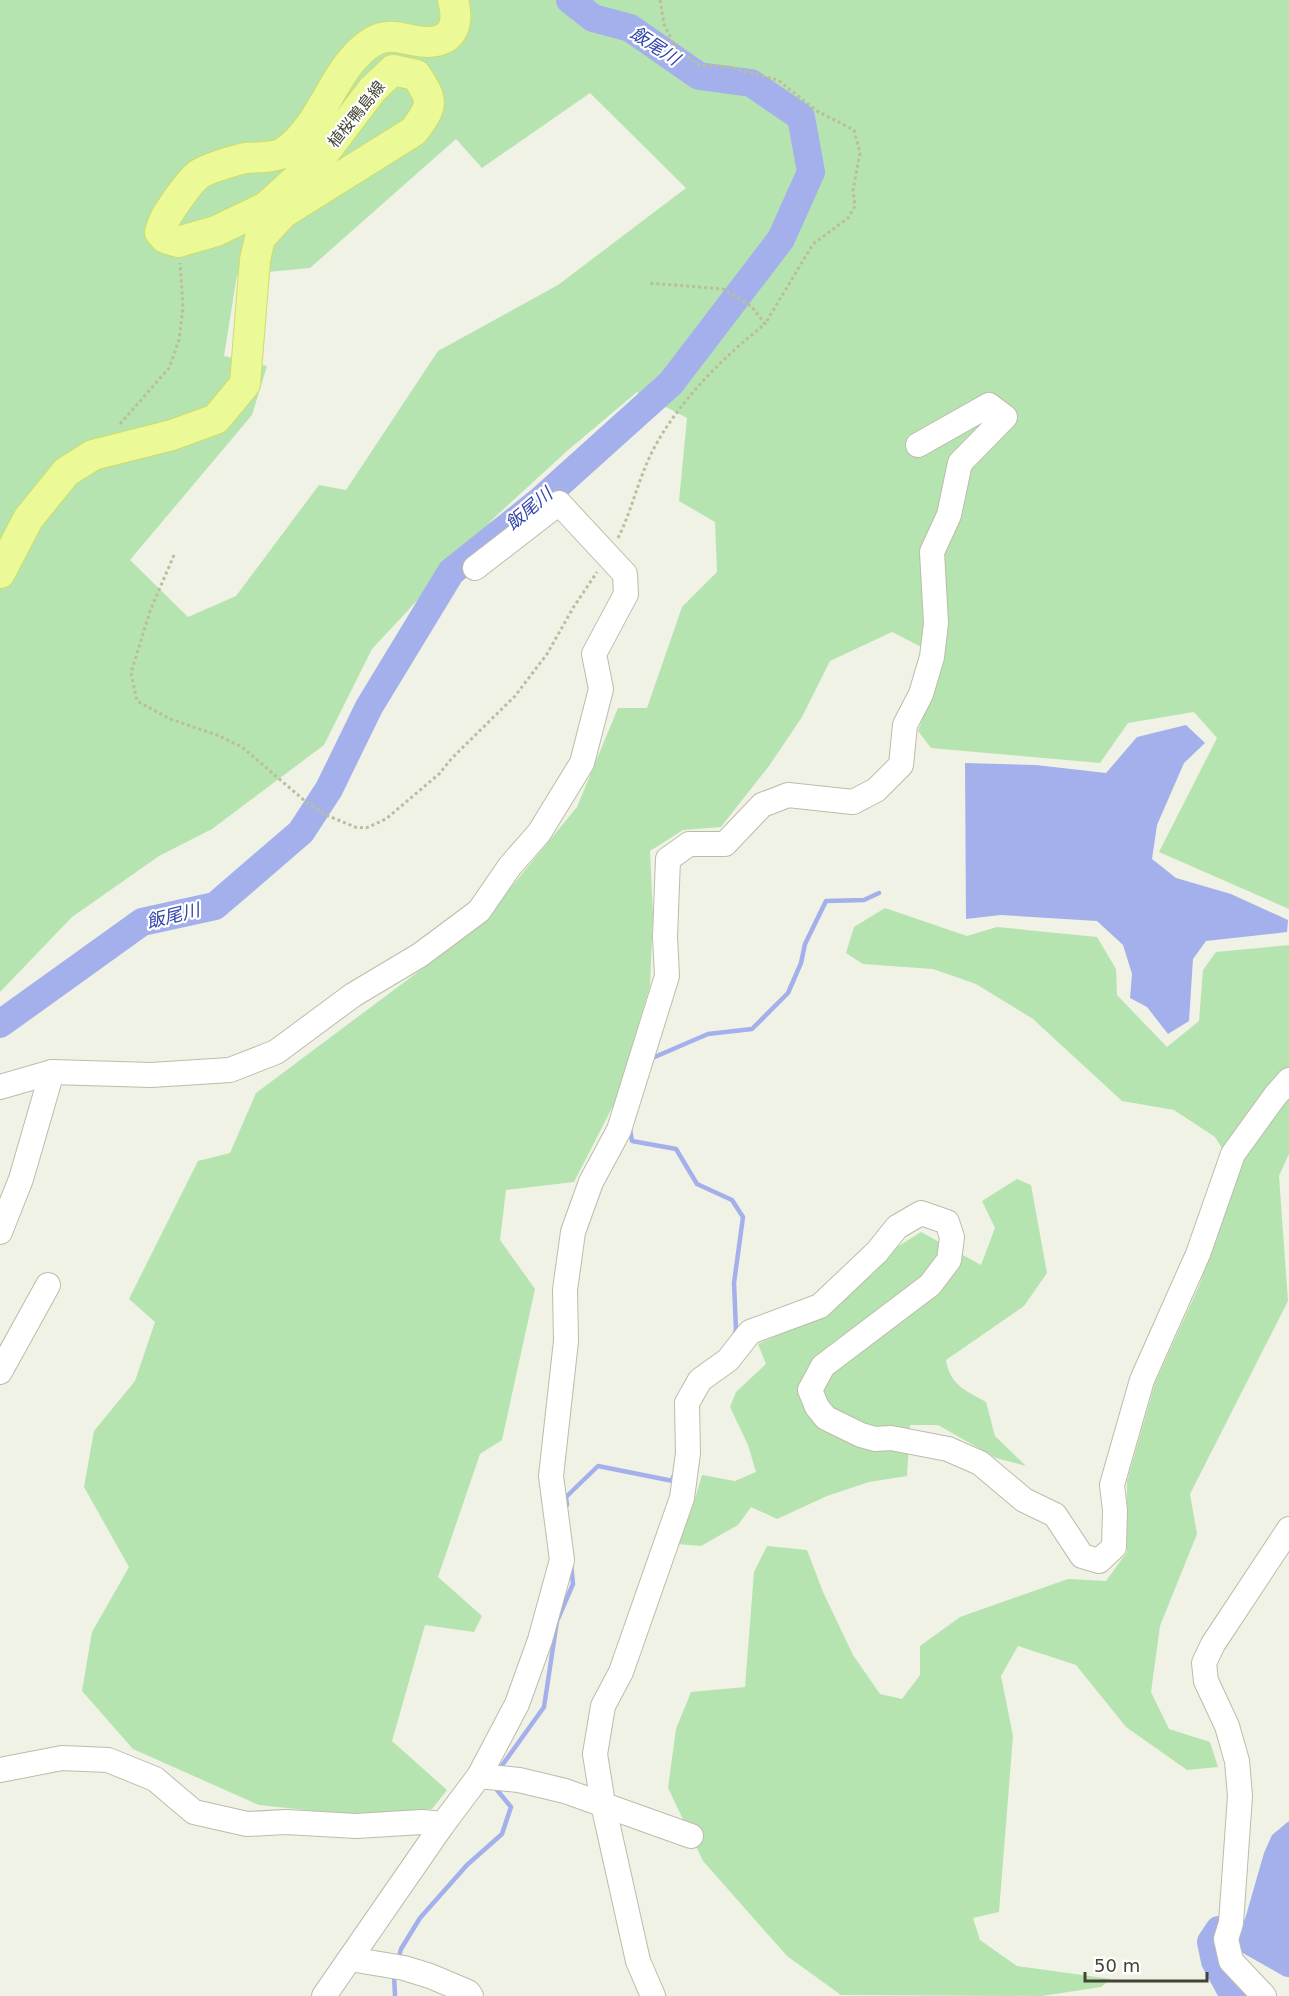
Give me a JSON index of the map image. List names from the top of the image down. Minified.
{"streets":{"main road":["植桜鴨島線"]},"water":["飯尾川"],"scale_bar":"50 m"}
